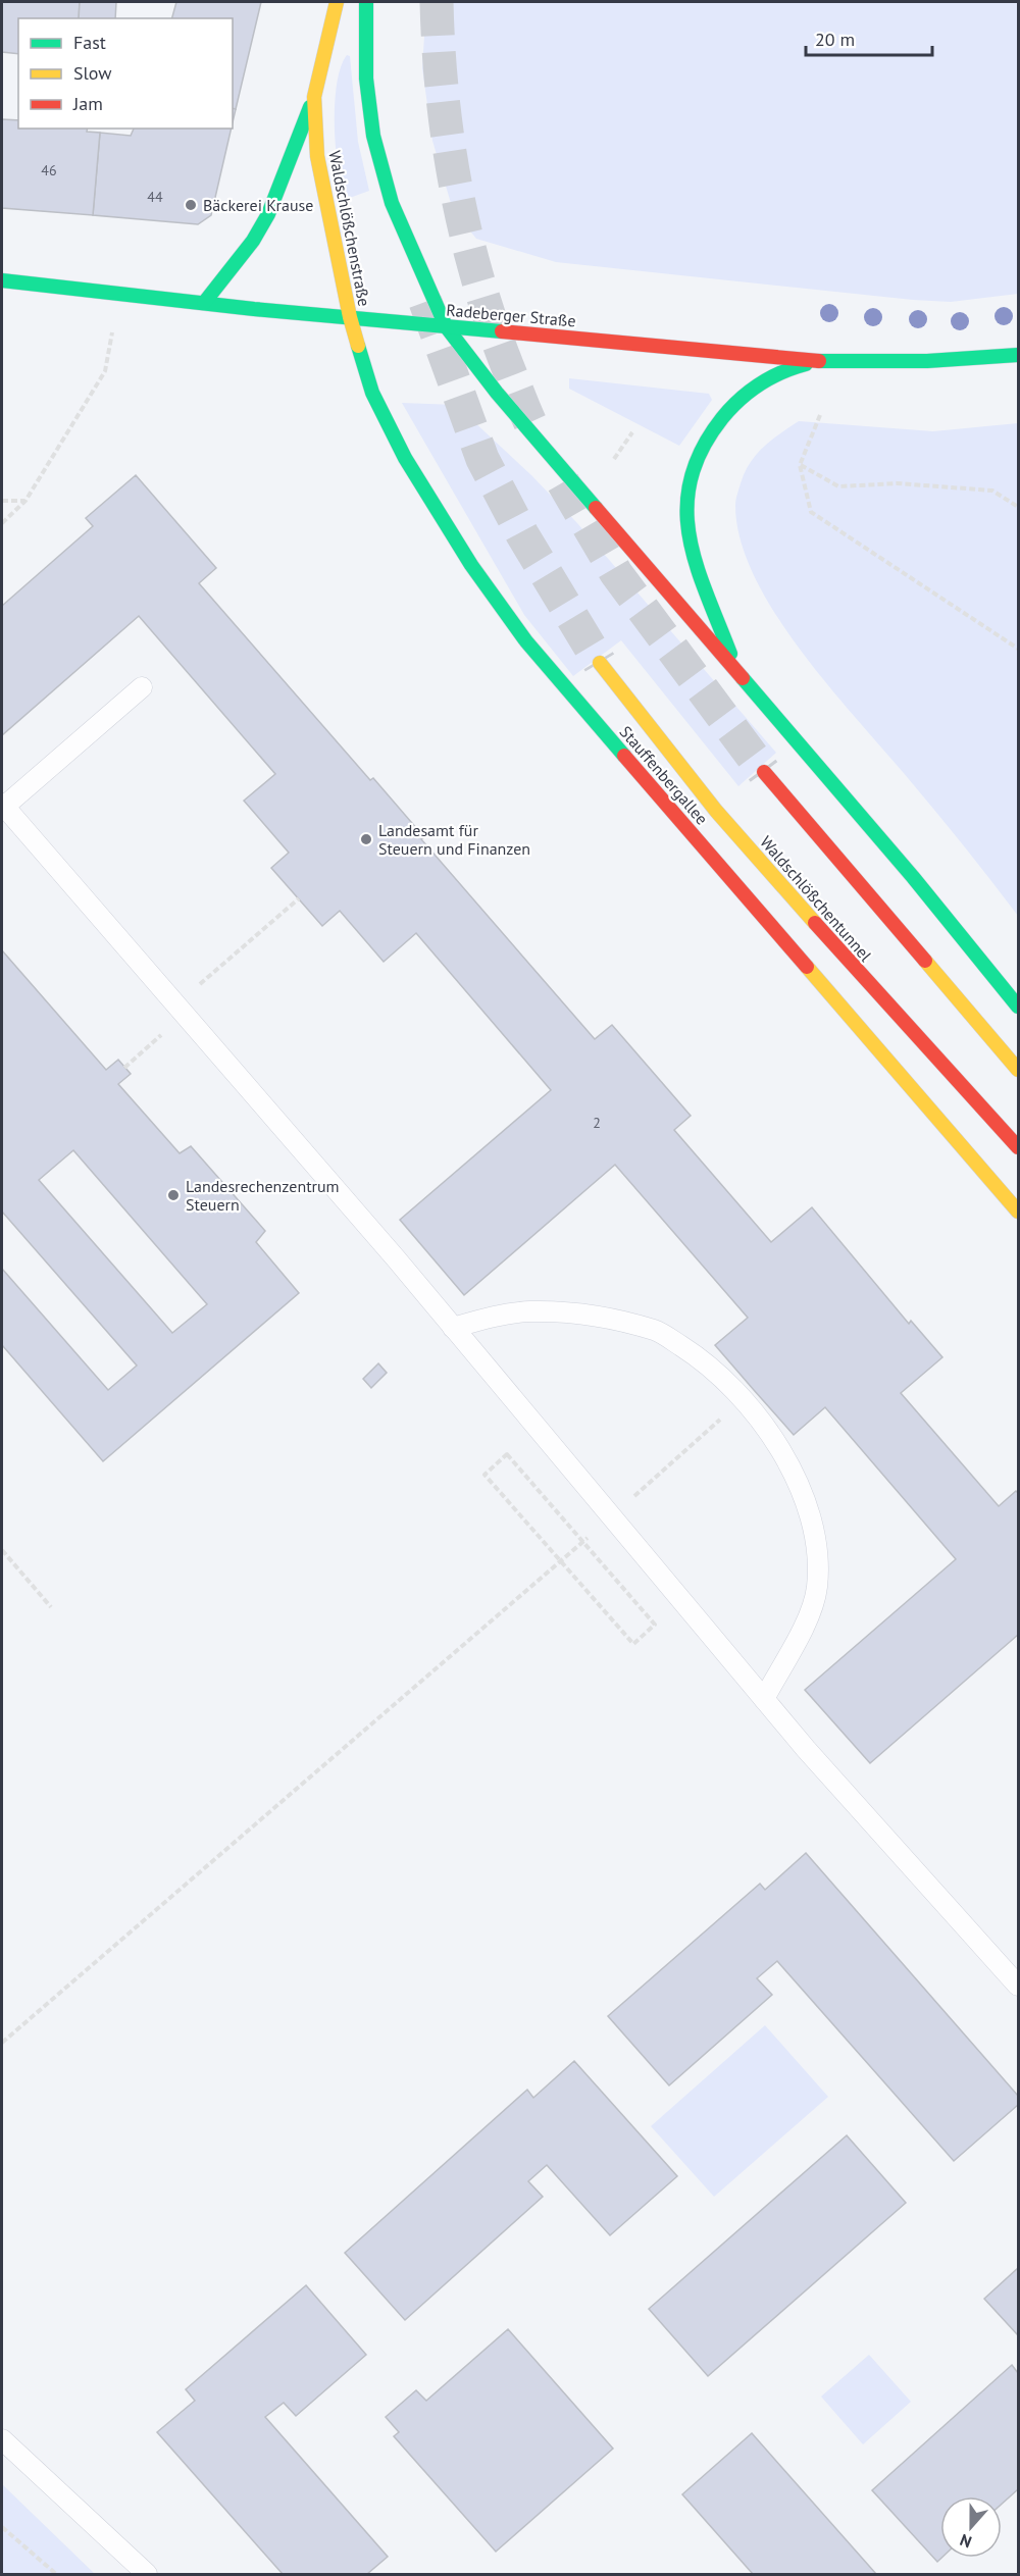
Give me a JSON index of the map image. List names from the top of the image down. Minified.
{"streets":{"main road":["Waldschlößchenstraße","Radeberger Straße","Stauffenbergallee","Waldschlößchentunnel"]},"crossings":[["Waldschlößchenstraße","Radeberger Straße"],["Waldschlößchenstraße","Stauffenbergallee"],["Radeberger Straße","Stauffenbergallee"]],"places":["Bäckerei Krause","Landesamt für Steuern und Finanzen","Landesrechenzentrum Steuern"],"house_numbers":["46","44","2"],"legend":["Fast","Slow","Jam"],"scale_bar":"20 m","north":"bottom"}
